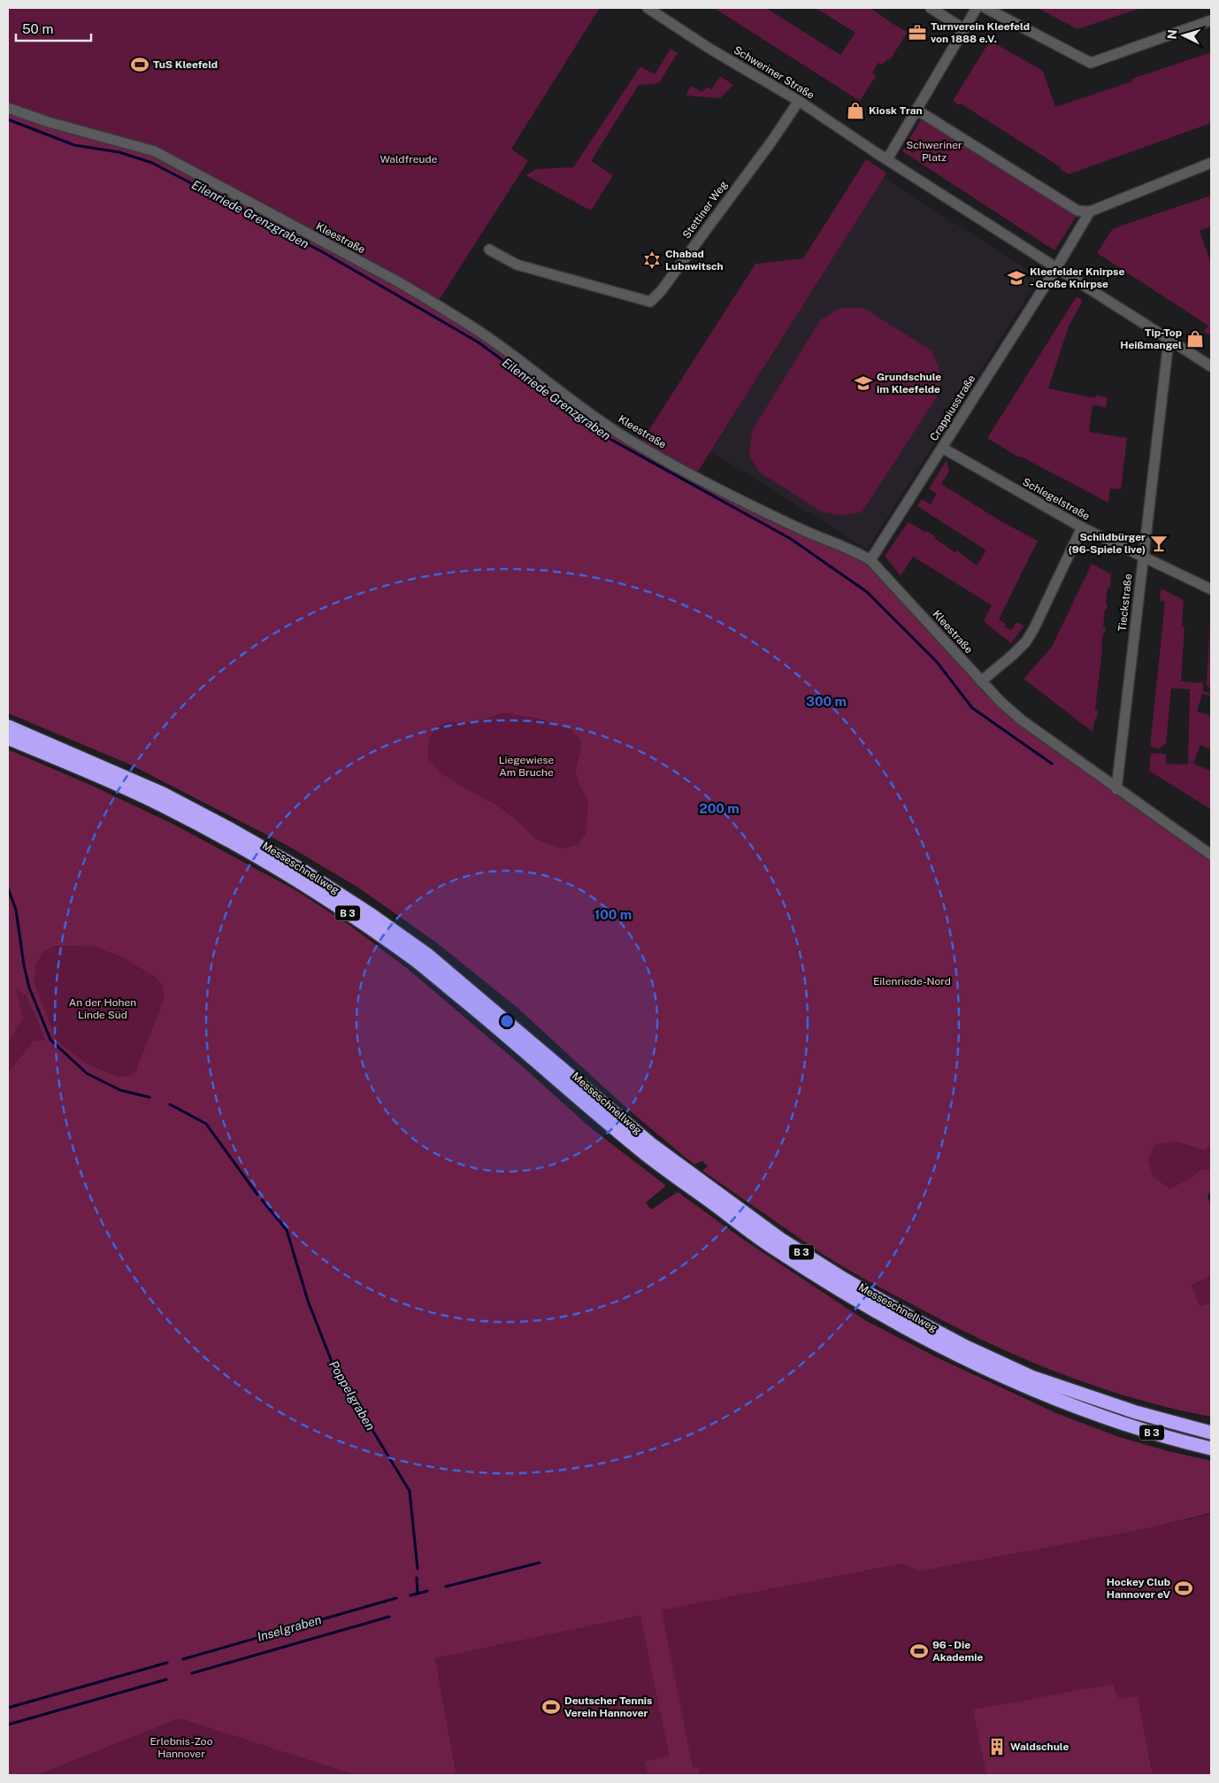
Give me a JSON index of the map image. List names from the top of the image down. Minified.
{"streets":{"highway":["Messeschnellweg","B 3"],"street":["Schweriner Straße","Stettiner Weg","Kleestraße","Crappiusstraße","Schlegelstraße","Tieckstraße"]},"crossings":[["Schweriner Straße","Stettiner Weg"],["Kleestraße","Crappiusstraße"],["Kleestraße","Tieckstraße"],["Crappiusstraße","Schlegelstraße"],["Schlegelstraße","Tieckstraße"]],"water":["Eilenriede Grenzgraben","Poppelgraben","Inselgraben"],"parks":["Schweriner Platz","Waldfreude","Liegewiese Am Bruche","Eilenriede-Nord","An der Hohen Linde Süd","Erlebnis-Zoo Hannover"],"places":{"office":["Turnverein Kleefeld von 1888 e.V."],"sports":["TuS Kleefeld","Hockey Club Hannover eV","96 - Die Akademie","Deutscher Tennis Verein Hannover"],"shop":["Kiosk Tran","Tip-Top Heißmangel"],"synagogue":["Chabad Lubawitsch"],"school or university":["Kleefelder Knirpse - Große Knirpse","Grundschule im Kleefelde"],"bar":["Schildbürger (96-Spiele live)"],"building":["Waldschule"]},"scale_bar":"50 m","north":"left","rings":["300 m","200 m","100 m"]}
